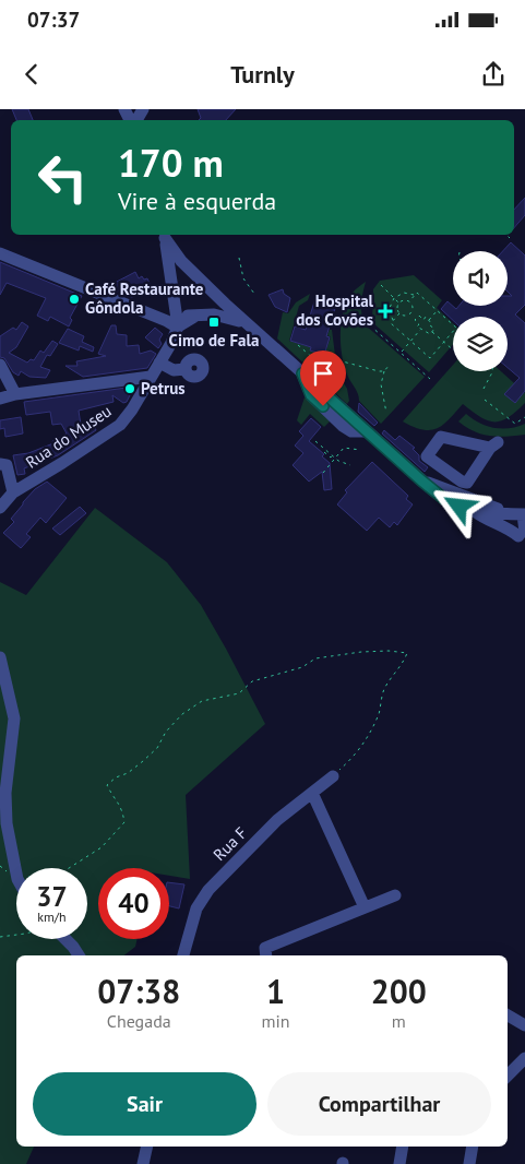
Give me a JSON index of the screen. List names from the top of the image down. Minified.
{"streets":{"street":["Rua do Museu","Rua F"]},"places":{"other":["Café Restaurante Gôndola","Petrus"],"health":["Hospital dos Covões"],"transit":["Cimo de Fala"]},"page":{"status":"07:37","header":"Turnly","turn":["170 m","Vire à esquerda"],"speed":"37 km/h","limit":"40","eta":["07:38","Chegada","1","min","200","m"],"buttons":["Sair","Compartilhar"]}}
